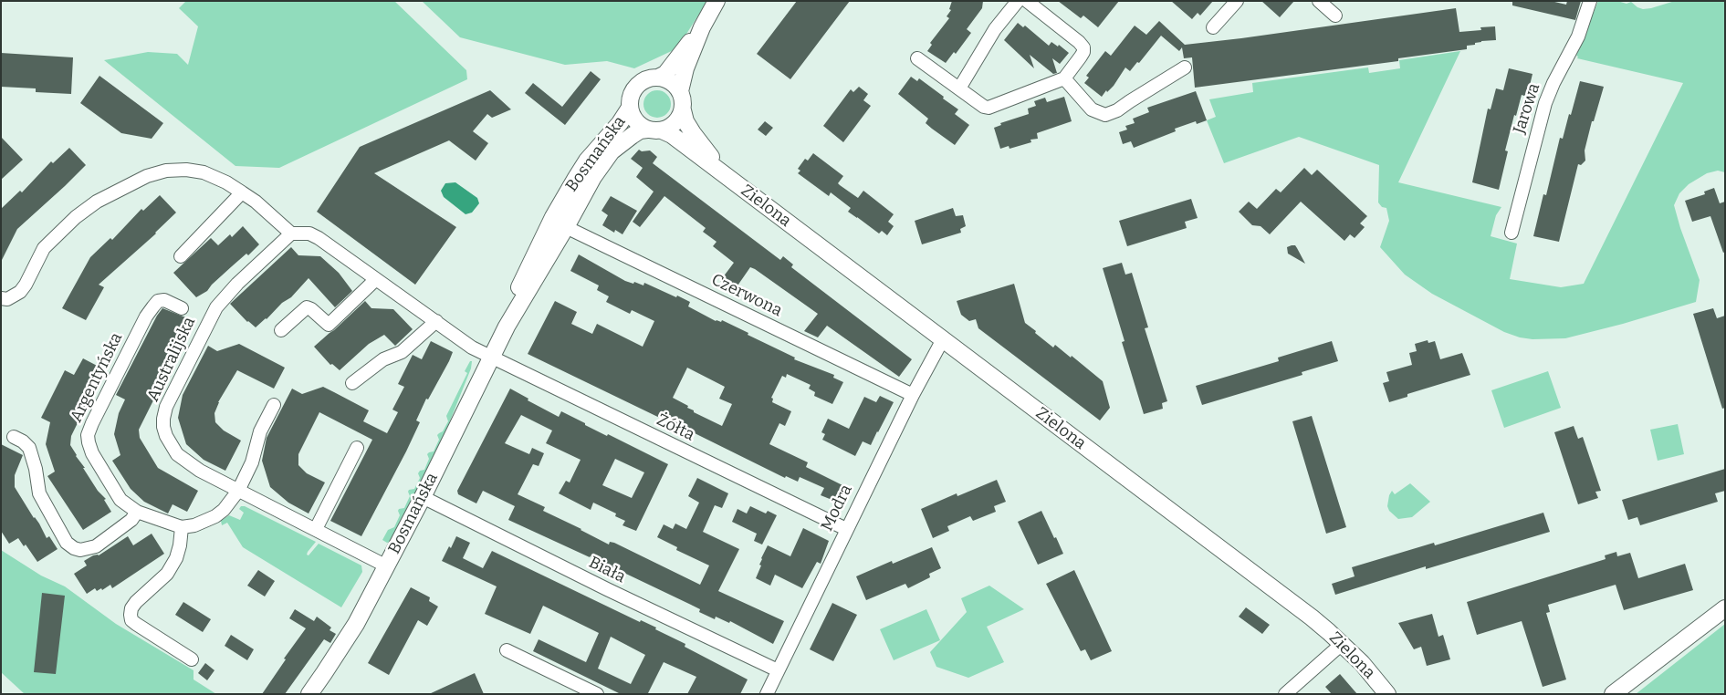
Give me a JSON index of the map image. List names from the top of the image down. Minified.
{"streets":{"street":["Jarowa","Bosmańska","Zielona","Czerwona","Australijska","Argentyńska","Żółta","Modra","Biała"]},"crossings":[["Bosmańska","Zielona"],["Bosmańska","Czerwona"],["Bosmańska","Australijska"],["Bosmańska","Żółta"],["Bosmańska","Biała"],["Zielona","Modra"],["Czerwona","Modra"],["Żółta","Modra"],["Modra","Biała"]]}
